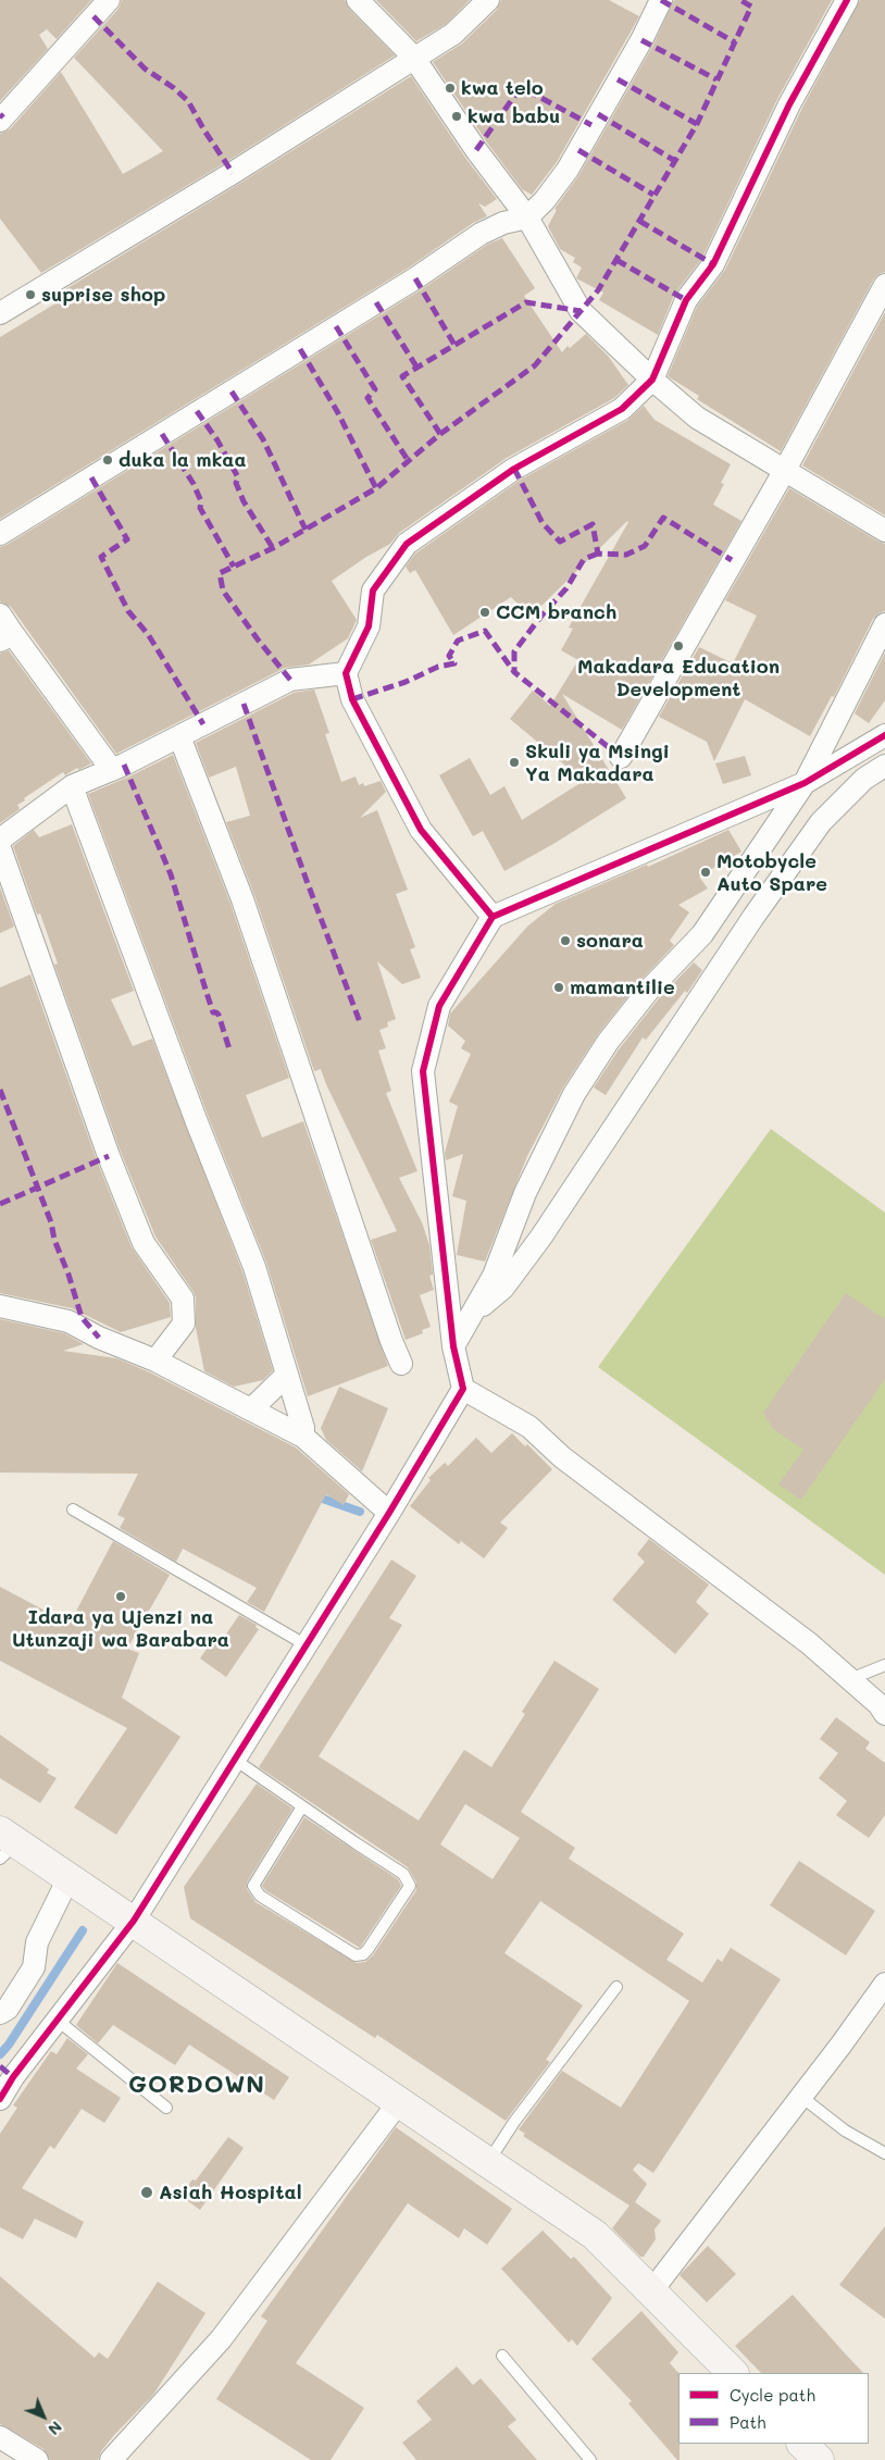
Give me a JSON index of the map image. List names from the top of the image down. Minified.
{"districts":["GORDOWN"],"places":["kwa telo","kwa babu","suprise shop","duka la mkaa","CCM branch","Makadara Education Development","Skuli ya Msingi Ya Makadara","Motobycle Auto Spare","sonara","mamantilie","Idara ya Ujenzi na Utunzaji wa Barabara","Asiah Hospital"],"legend":["Cycle path","Path"],"north":"bottom right"}
